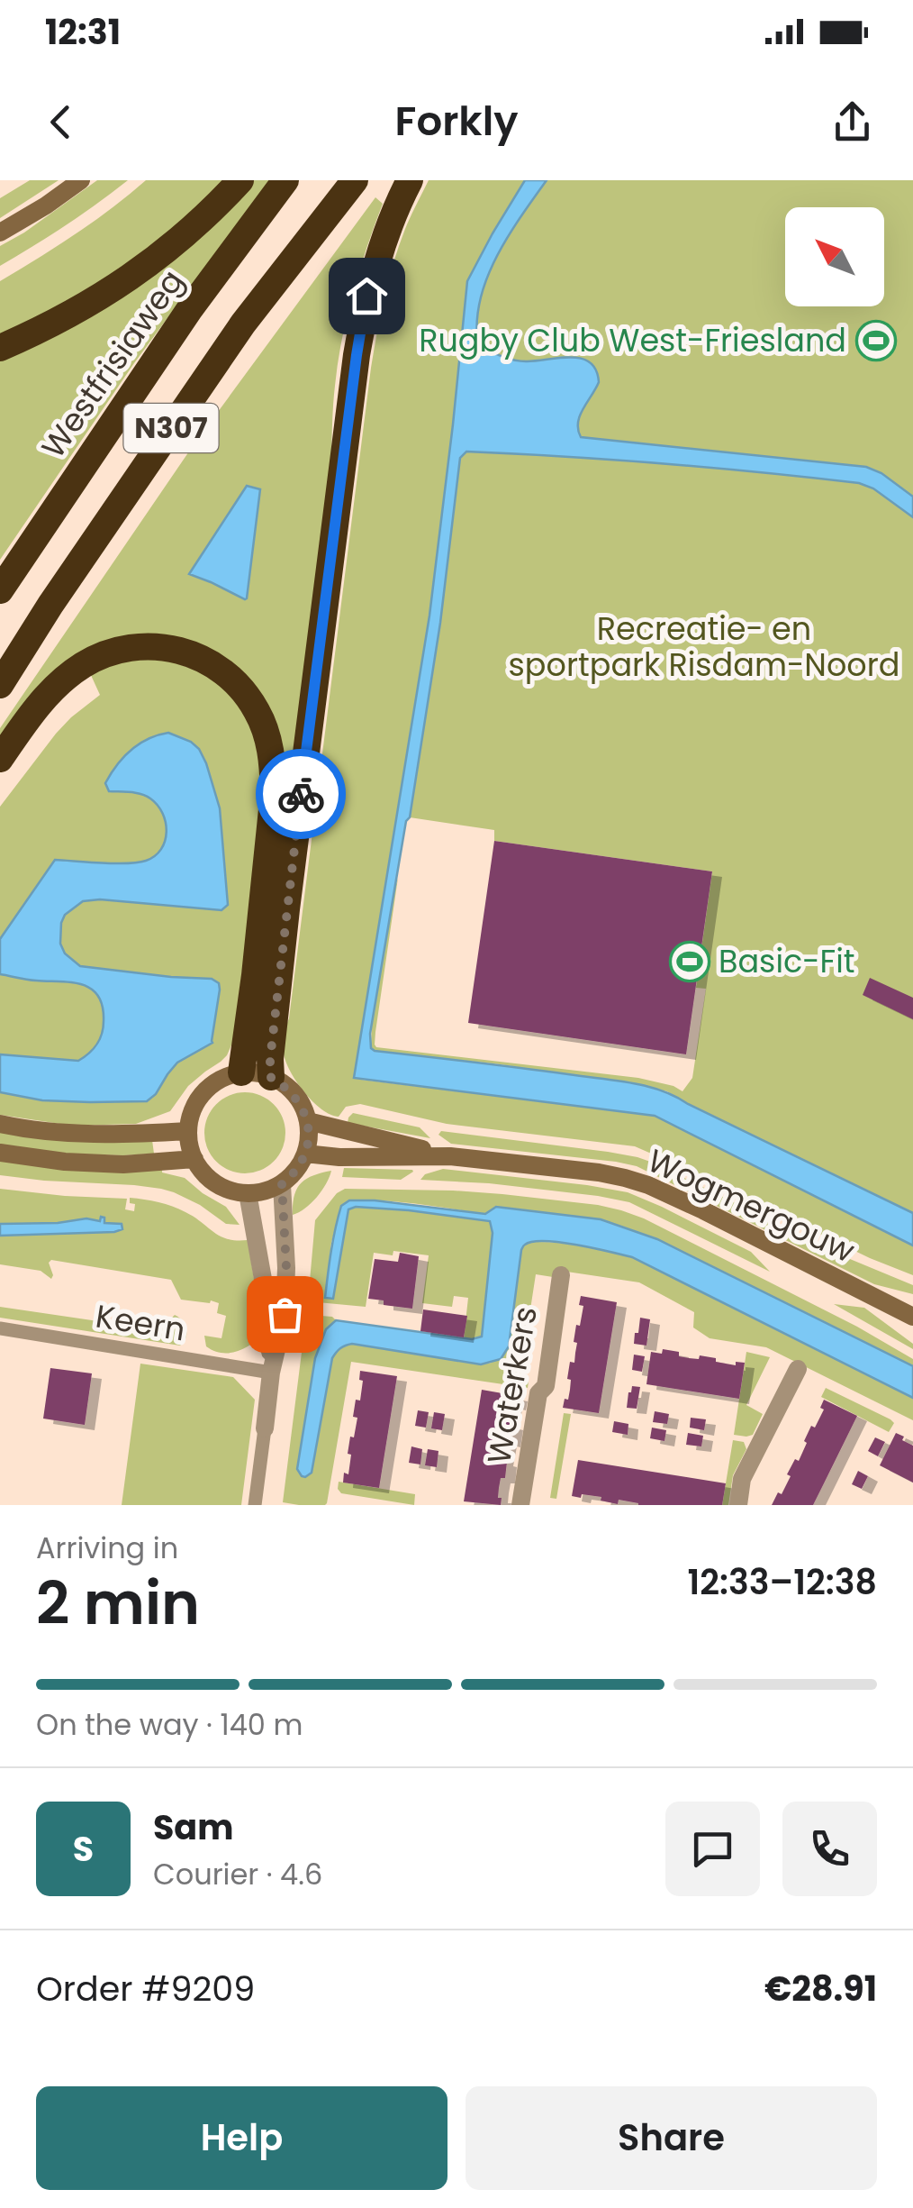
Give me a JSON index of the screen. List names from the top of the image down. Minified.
{"streets":{"highway":["Westfrisiaweg","N307"],"street":["Wogmergouw","Waterkers"],"lane":["Keern"]},"parks":["Recreatie- en sportpark Risdam-Noord"],"places":{"sports":["Rugby Club West-Friesland","Basic-Fit"]},"north":"top left","page":{"status":"12:31","header":"Forkly","heading":["2 min","Arriving in","12:33–12:38"],"panel":["Sam","Courier · 4.6","Order #9209","€28.91"],"bar":"On the way · 140 m","round":"S","buttons":["Help","Share"]}}
